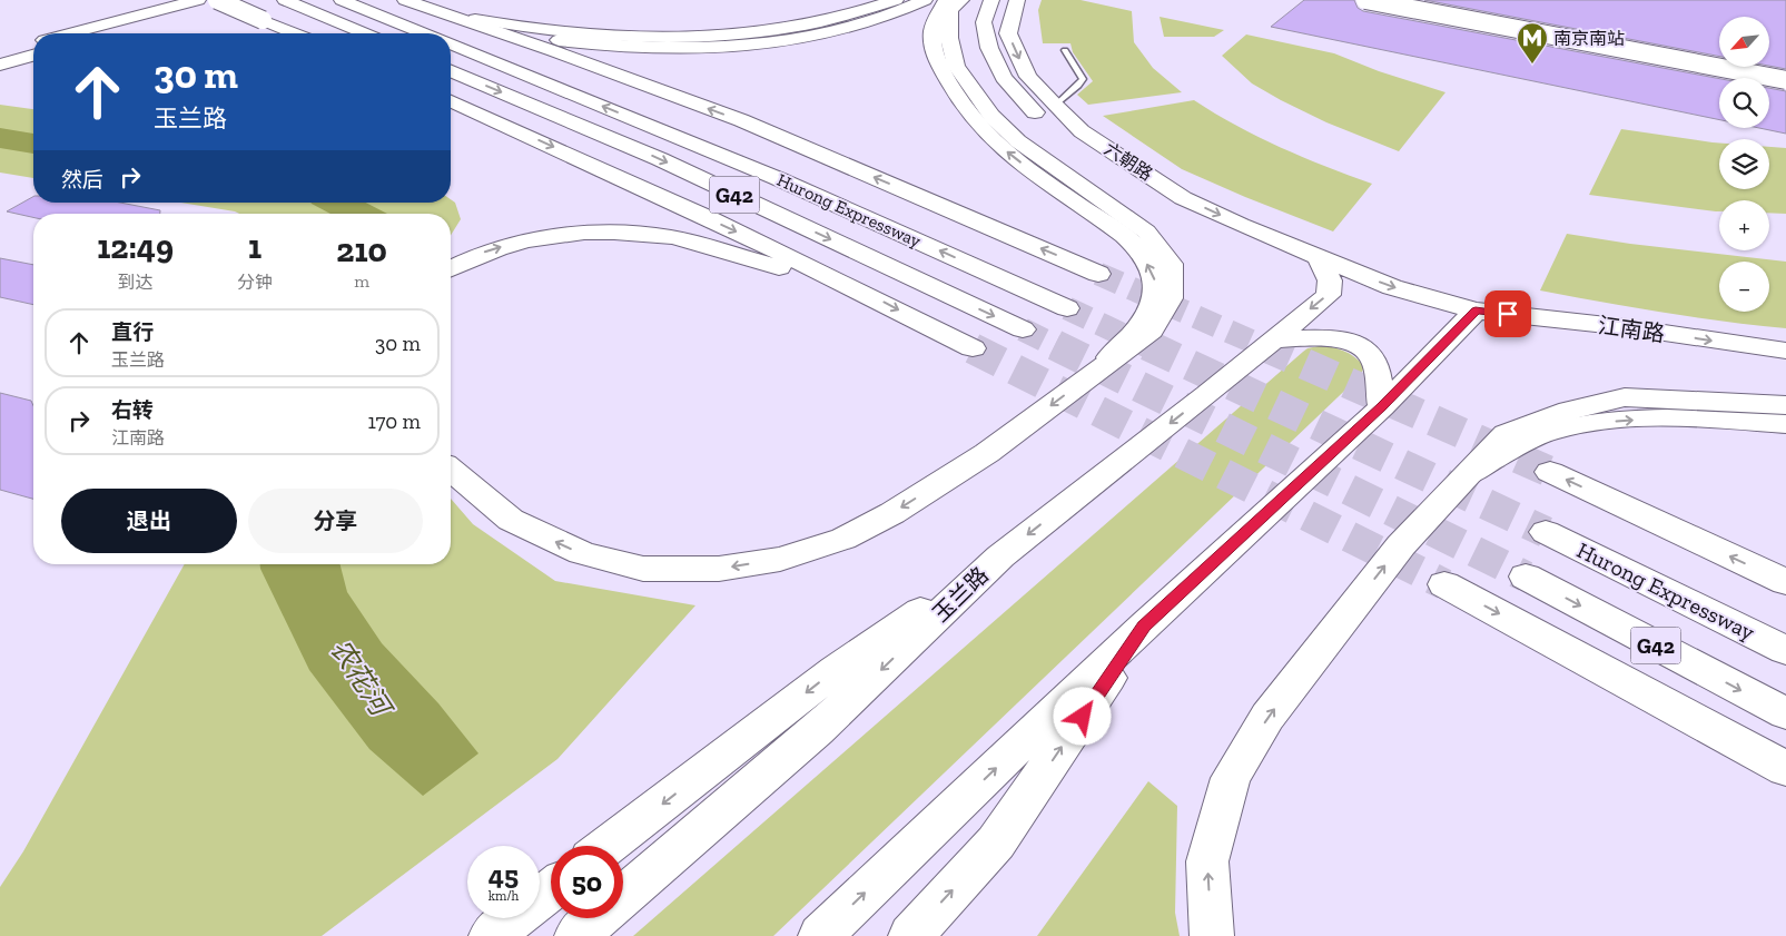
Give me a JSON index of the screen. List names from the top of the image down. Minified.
{"streets":{"main road":["六朝路","G42","Hurong Expressway","玉兰路"]},"crossings":[["六朝路","玉兰路"]],"water":["农花河"],"places":{"metro station":["南京南站"]},"north":"bottom left","page":{"map_buttons":["+","−"],"turn":["30 m","玉兰路"],"then":"然后","eta":["12:49","到达","1","分钟","210","m"],"list":[{"name":"直行","note":"玉兰路","value":"30 m"},{"name":"右转","note":"江南路","value":"170 m"}],"buttons":["退出","分享"],"speed":"45 km/h","limit":"50"}}
